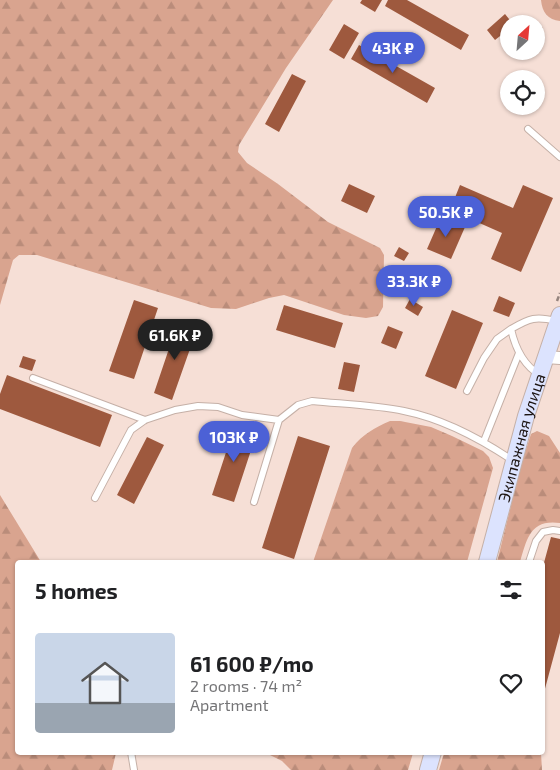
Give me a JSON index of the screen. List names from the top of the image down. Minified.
{"streets":{"main road":["Экипажная улица"]},"north":"top right","page":{"price":["43K ₽","50.5K ₽","33.3K ₽","61.6K ₽","103K ₽"],"heading":"5 homes","list":[{"name":"61 600 ₽/mo","note":"2 rooms · 74 m² · Apartment"}]}}
